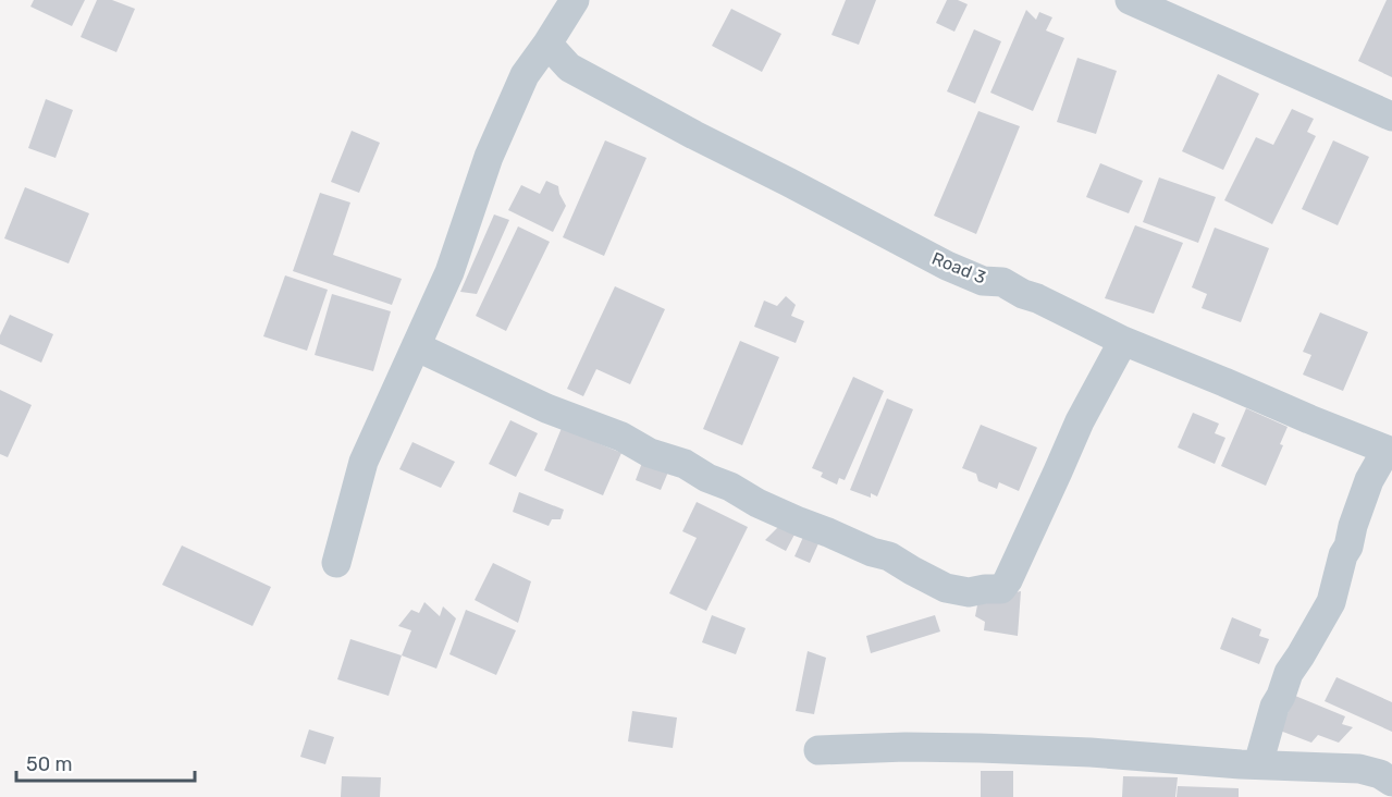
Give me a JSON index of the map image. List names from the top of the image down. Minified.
{"streets":{"street":["Road 3"]},"scale_bar":"50 m"}
